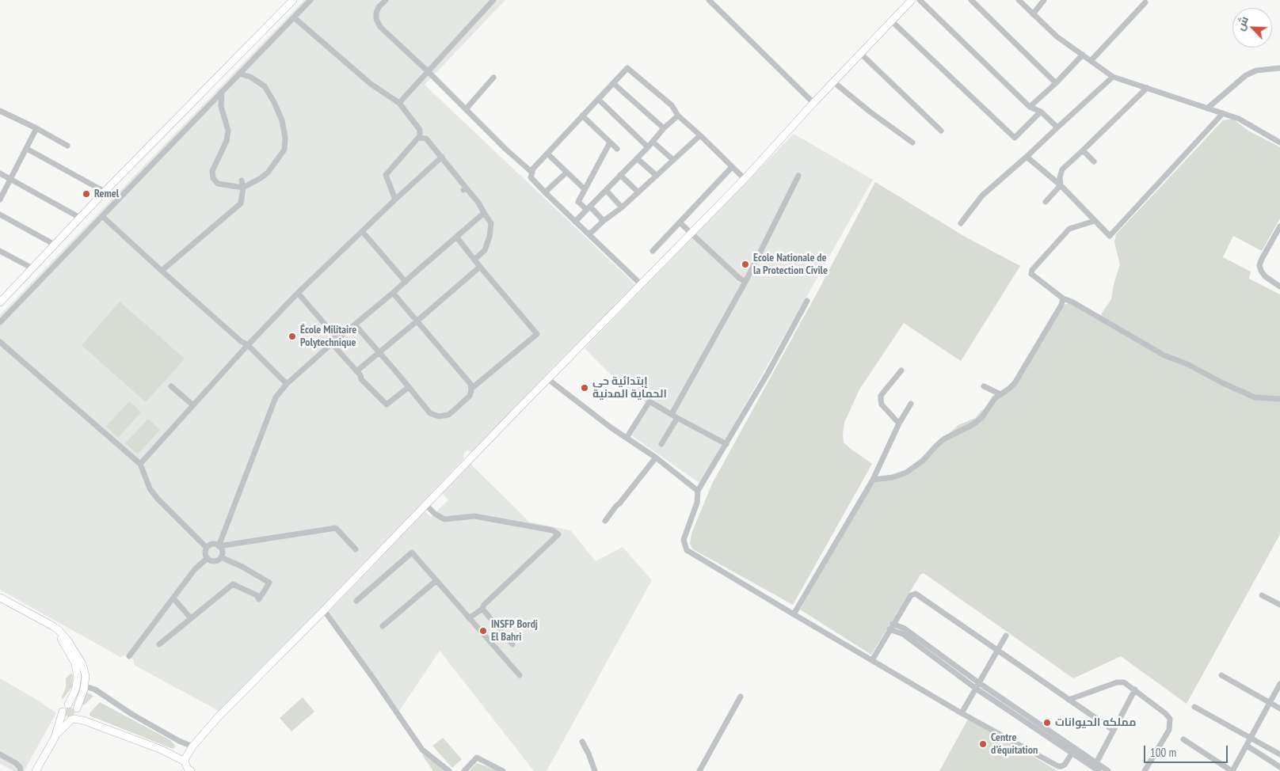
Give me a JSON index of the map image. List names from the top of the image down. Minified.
{"places":["Remel","Ecole Nationale de la Protection Civile","École Militaire Polytechnique","إبتدائية حي الحماية المدنية","INSFP Bordj El Bahri","مملكه الحيوانات","Centre d'équitation"],"scale_bar":"100 m","north":"top left"}
